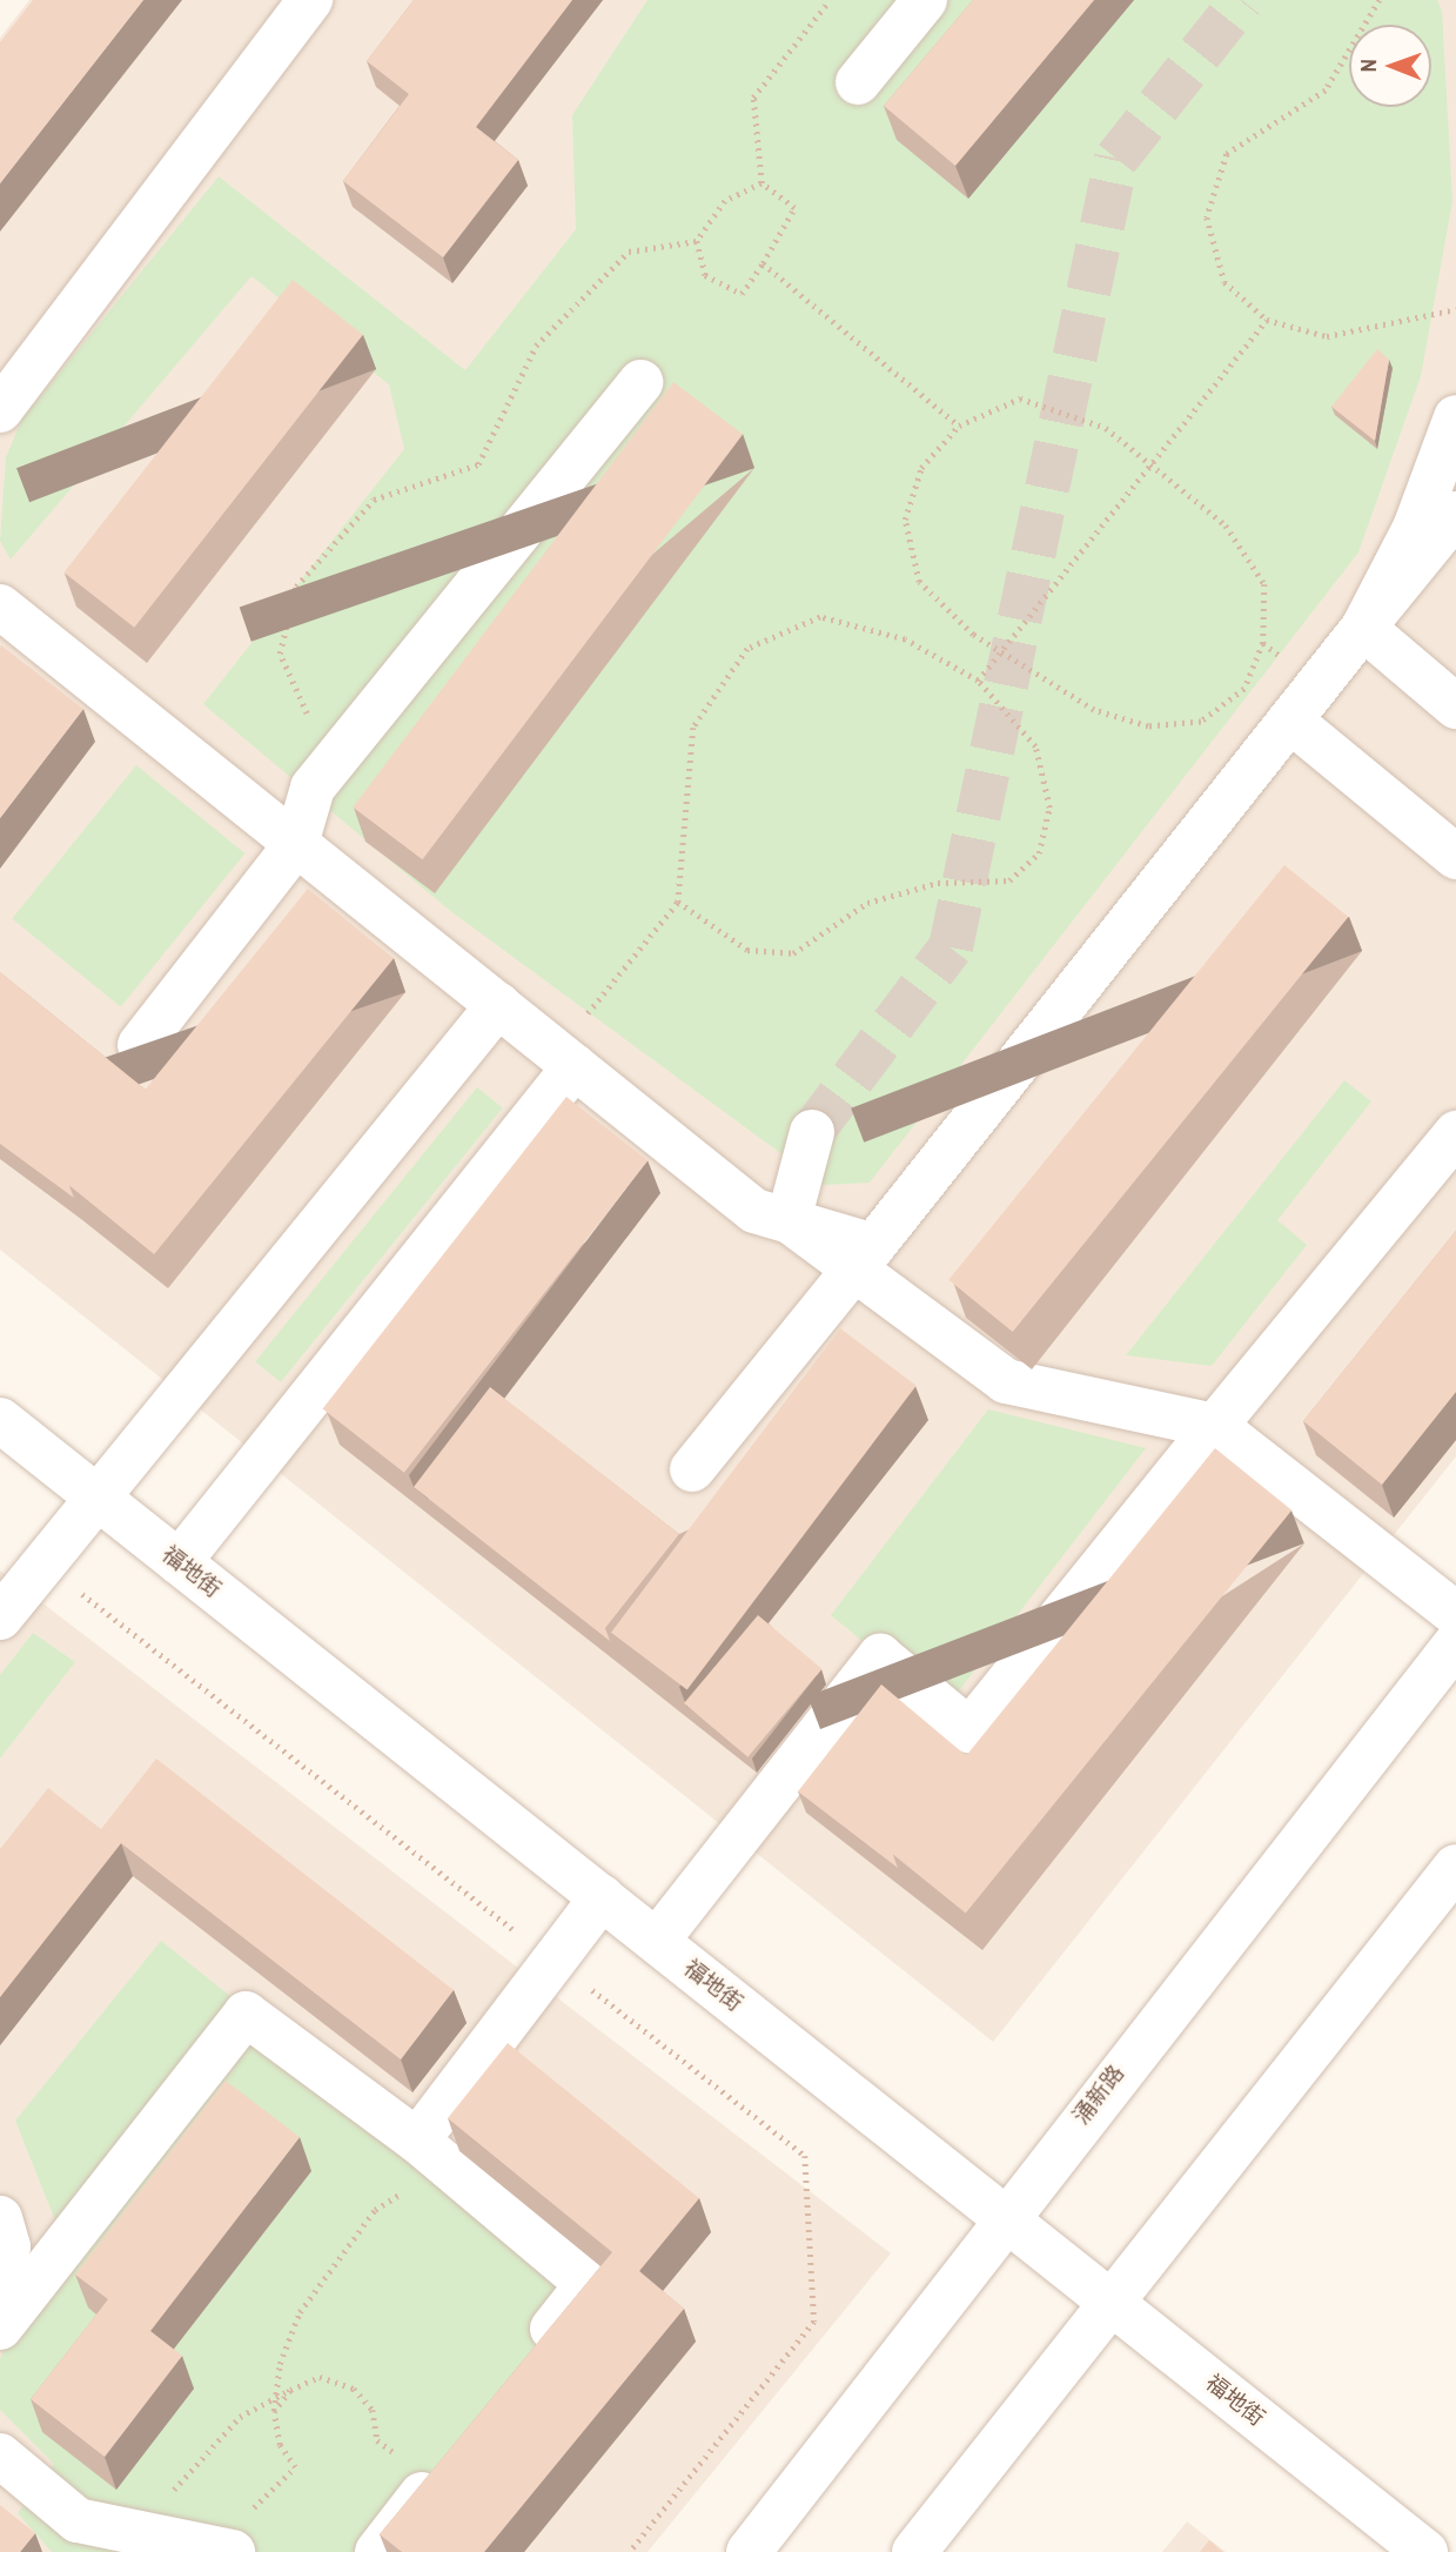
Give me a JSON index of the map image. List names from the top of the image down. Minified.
{"streets":{"street":["福地街","涌新路"]},"crossings":[["福地街","涌新路"]],"north":"left"}
